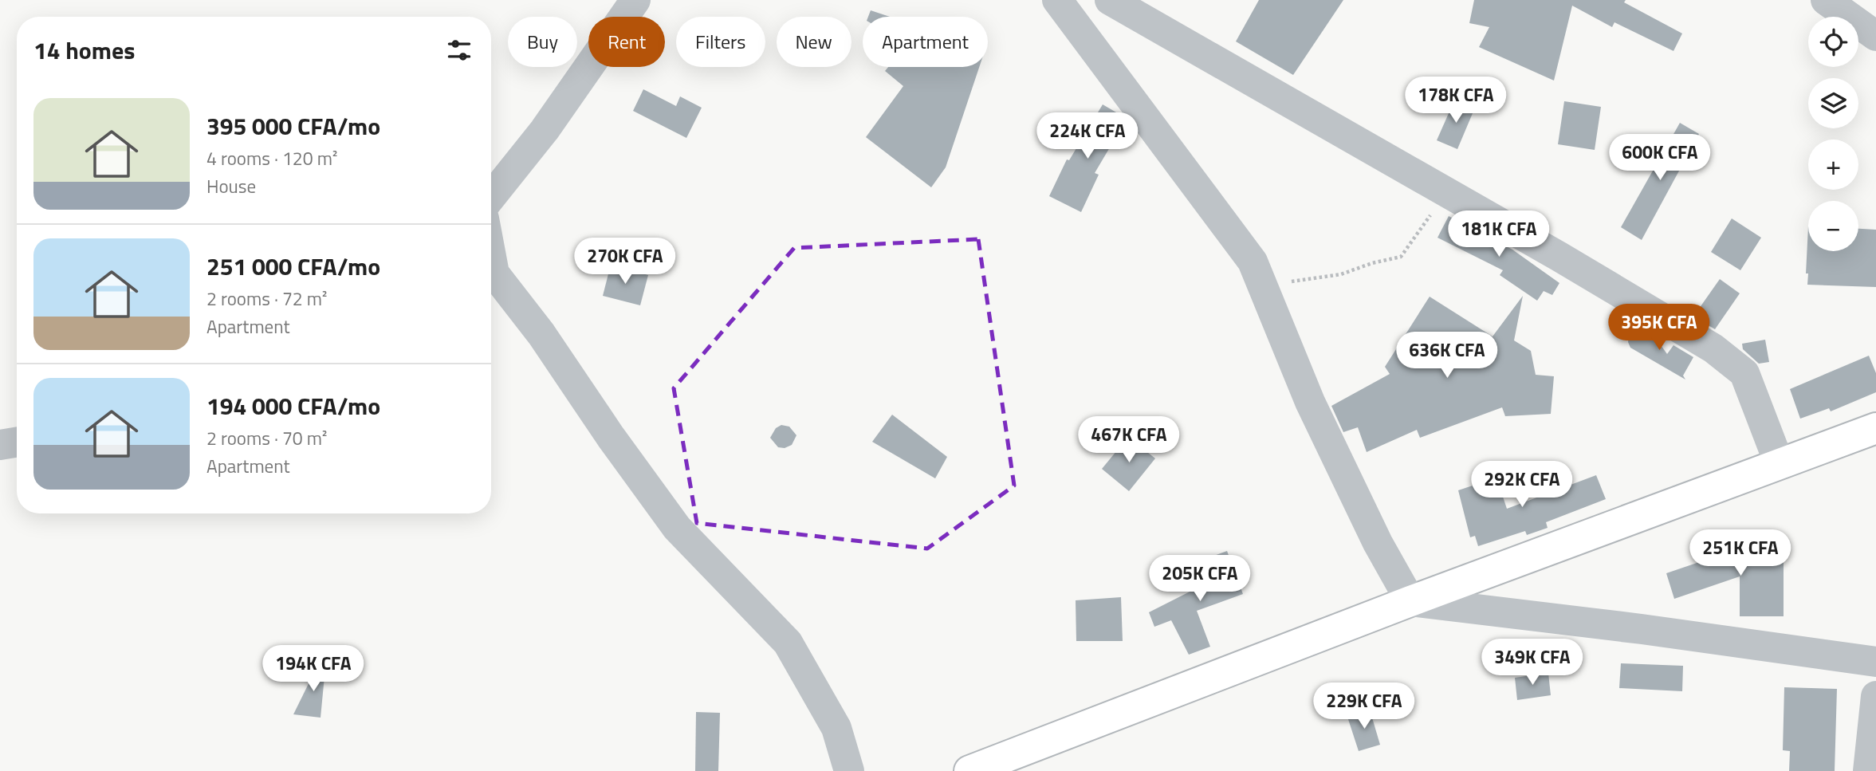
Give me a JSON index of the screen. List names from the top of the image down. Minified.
{"page":{"map_buttons":["+","−"],"chip":["Buy","Rent","Filters","New","Apartment"],"heading":"14 homes","price":["178K CFA","224K CFA","600K CFA","181K CFA","270K CFA","395K CFA","636K CFA","467K CFA","292K CFA","251K CFA","205K CFA","349K CFA","194K CFA","229K CFA"],"list":[{"name":"395 000 CFA/mo","note":"4 rooms · 120 m² · House"},{"name":"251 000 CFA/mo","note":"2 rooms · 72 m² · Apartment"},{"name":"194 000 CFA/mo","note":"2 rooms · 70 m² · Apartment"}]}}
